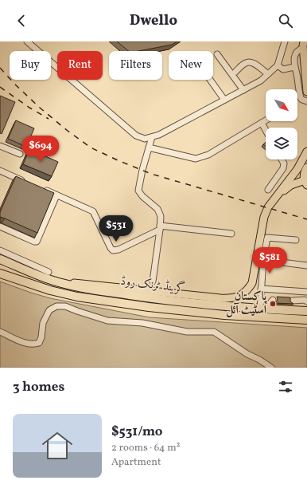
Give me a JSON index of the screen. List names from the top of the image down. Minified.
{"streets":{"highway":["گرینڈ ٹرنک روڈ"]},"places":["پاکستان اسٹیٹ آئل"],"north":"bottom right","page":{"header":"Dwello","chip":["Buy","Rent","Filters","New"],"price":["$694","$531","$581"],"heading":"3 homes","list":[{"name":"$531/mo","note":"2 rooms · 64 m² · Apartment"}]}}
